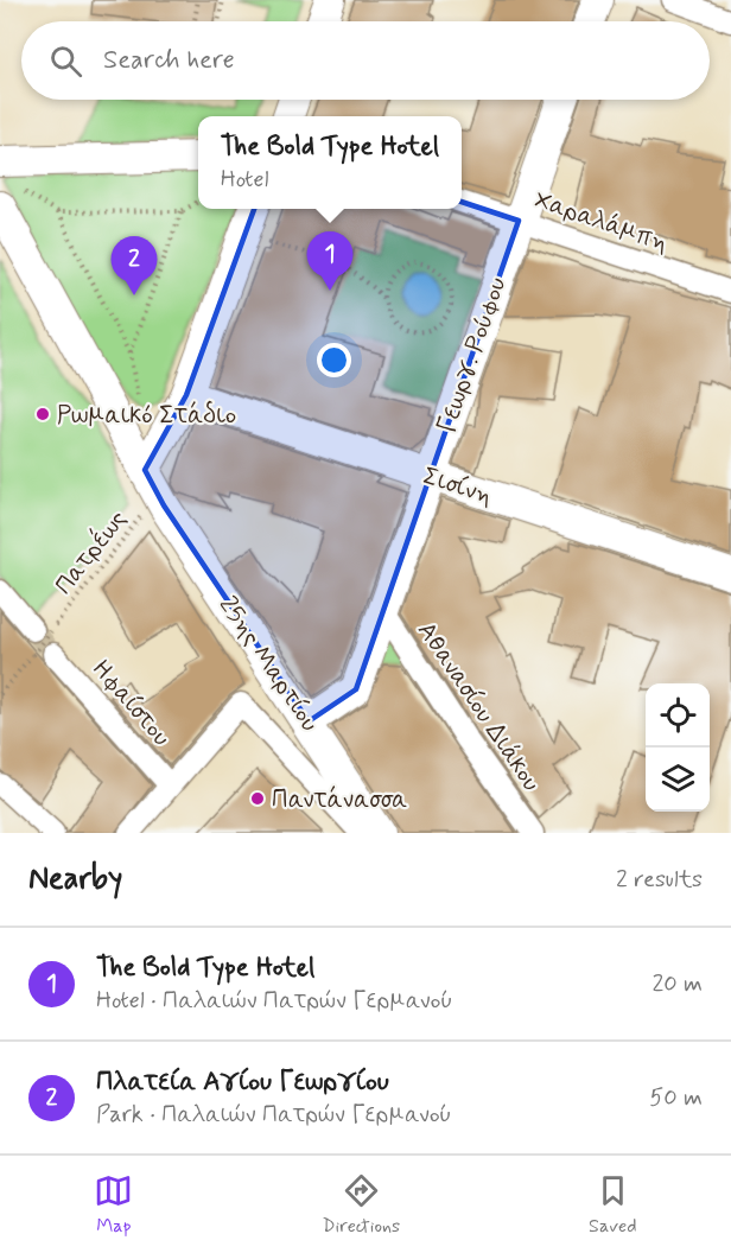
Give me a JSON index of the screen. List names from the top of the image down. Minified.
{"streets":{"main road":["Γεωργ. Ρούφου","Σισίνη","25ης Μαρτίου"],"street":["Χαραλάμπη","Ηφαίστου","Αθανασίου Διάκου"],"path":["Πατρέως"]},"crossings":[["Χαραλάμπη","Γεωργ. Ρούφου"],["Γεωργ. Ρούφου","Σισίνη"],["Γεωργ. Ρούφου","25ης Μαρτίου"],["Γεωργ. Ρούφου","Αθανασίου Διάκου"],["Πατρέως","25ης Μαρτίου"],["Πατρέως","Ηφαίστου"]],"places":["Ρωμαικό Στάδιο","Παντάνασσα"],"page":{"search":"Search here","popup":["The Bold Type Hotel","Hotel"],"pins":["1","2"],"heading":["Nearby","2 results"],"list":[{"mark":"1","name":"The Bold Type Hotel","note":"Hotel · Παλαιών Πατρών Γερμανού","value":"20 m"},{"mark":"2","name":"Πλατεία Αγίου Γεωργίου","note":"Park · Παλαιών Πατρών Γερμανού","value":"50 m"}],"nav":["Map","Directions","Saved"]}}
